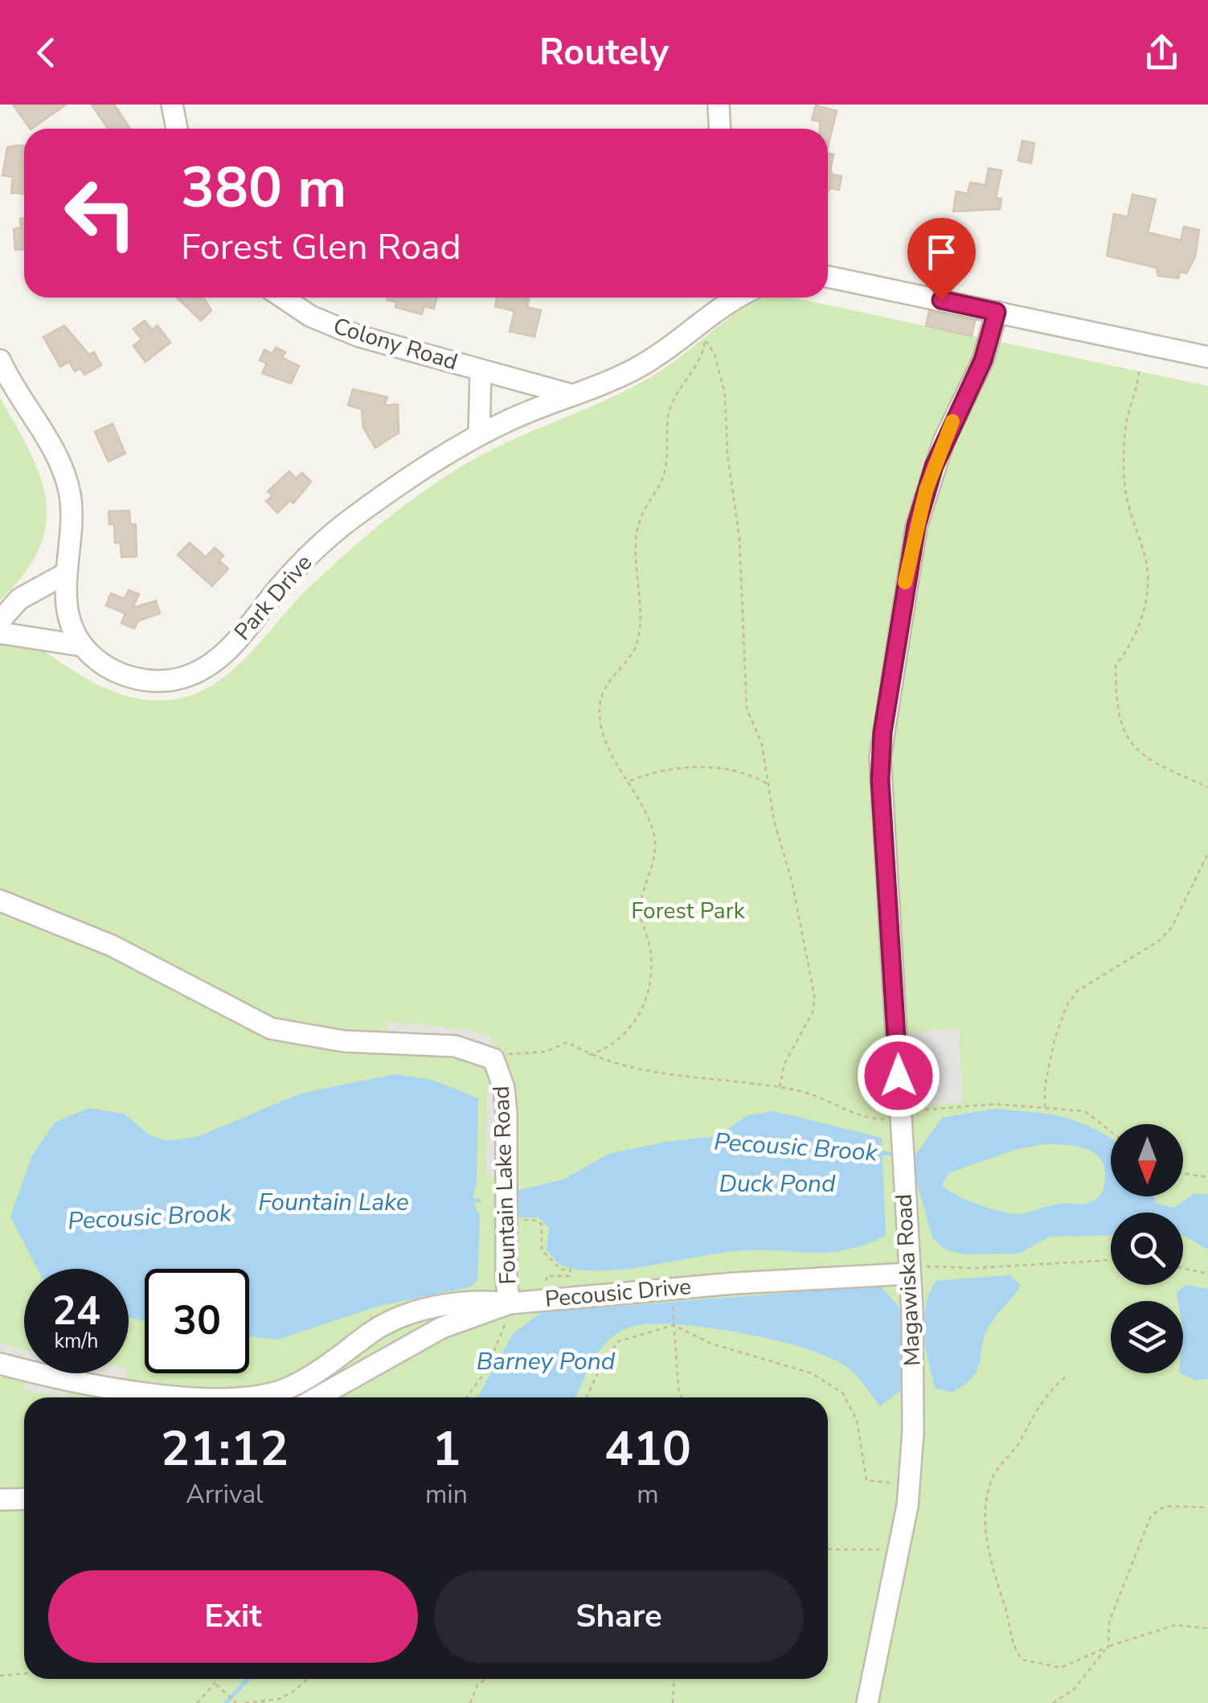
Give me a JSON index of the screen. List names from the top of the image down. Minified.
{"streets":{"street":["Colony Road","Park Drive","Fountain Lake Road","Magawiska Road","Pecousic Drive"]},"crossings":[["Colony Road","Park Drive"],["Fountain Lake Road","Pecousic Drive"],["Magawiska Road","Pecousic Drive"]],"water":["Pecousic Brook","Duck Pond","Fountain Lake","Barney Pond"],"parks":["Forest Park"],"north":"bottom","page":{"header":"Routely","turn":["380 m","Forest Glen Road"],"speed":"24 km/h","limit":"30","eta":["21:12","Arrival","1","min","410","m"],"buttons":["Exit","Share"]}}
